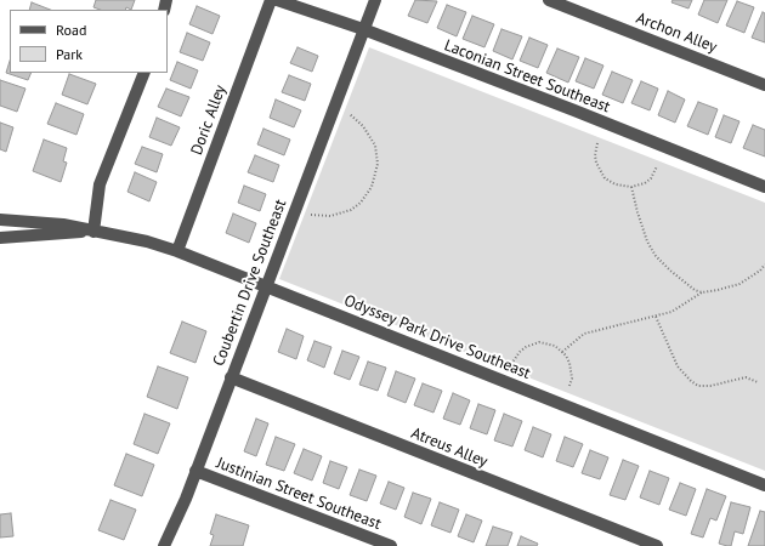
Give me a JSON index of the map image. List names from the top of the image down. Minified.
{"streets":{"street":["Archon Alley","Laconian Street Southeast","Doric Alley","Coubertin Drive Southeast","Odyssey Park Drive Southeast","Atreus Alley","Justinian Street Southeast"]},"crossings":[["Laconian Street Southeast","Coubertin Drive Southeast"],["Doric Alley","Odyssey Park Drive Southeast"],["Coubertin Drive Southeast","Odyssey Park Drive Southeast"],["Coubertin Drive Southeast","Atreus Alley"],["Coubertin Drive Southeast","Justinian Street Southeast"]],"legend":["Road","Park"]}
